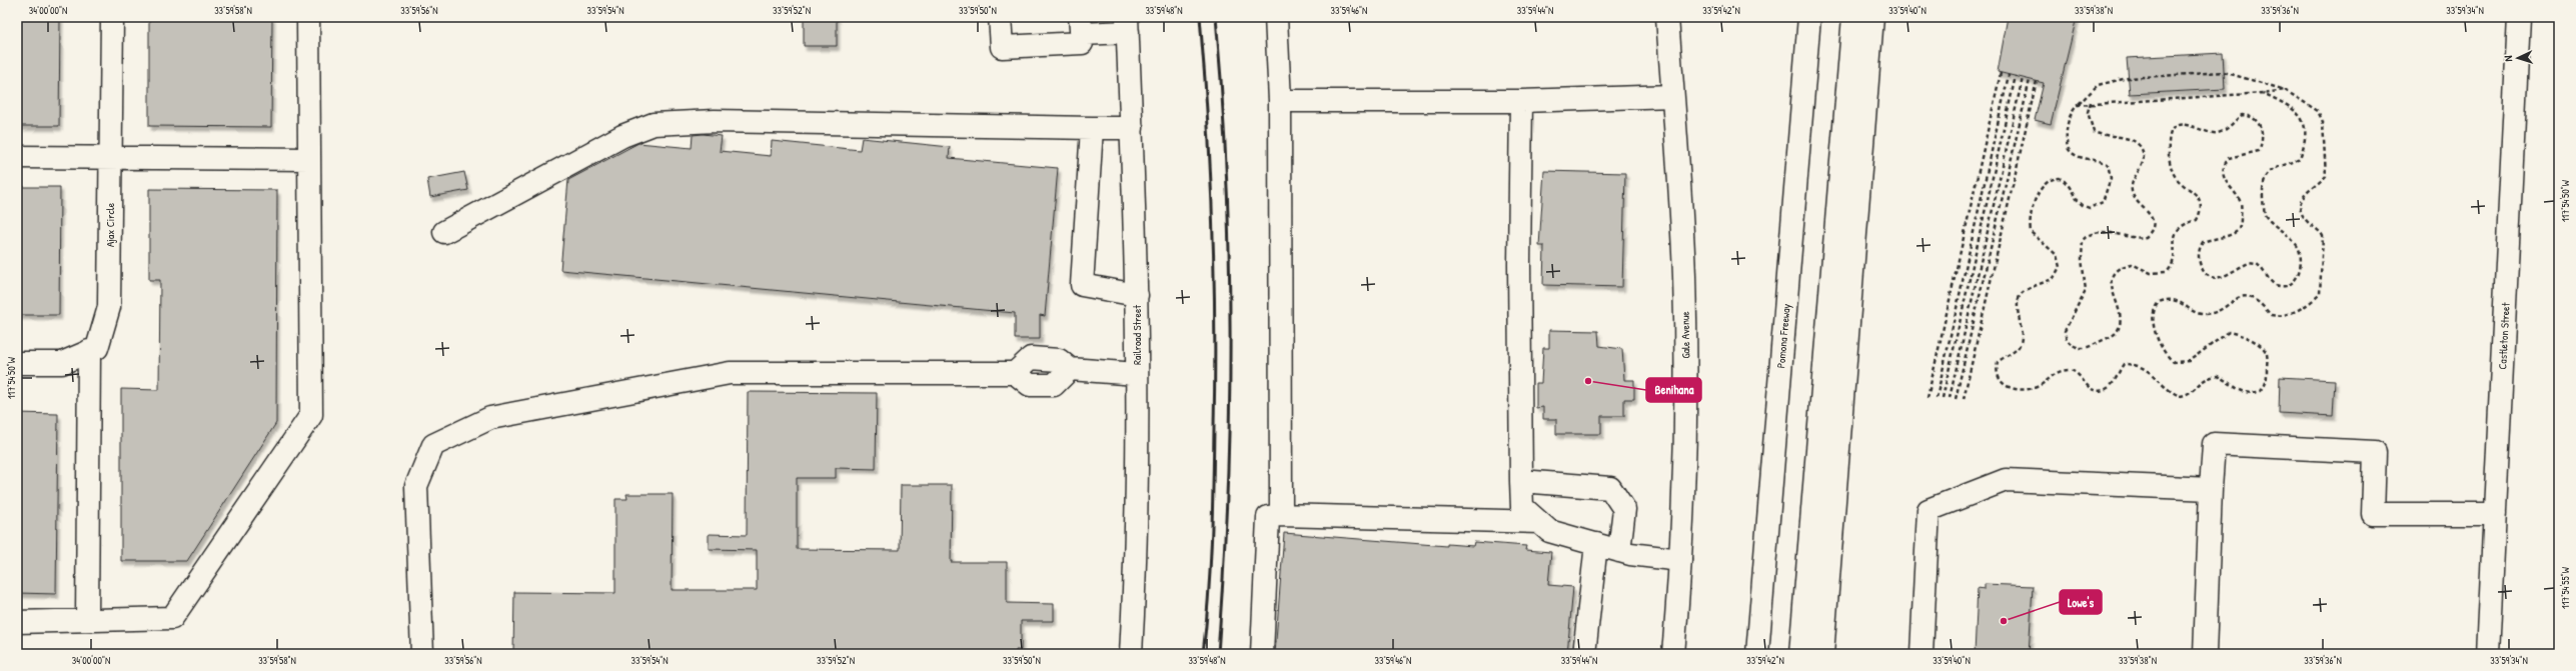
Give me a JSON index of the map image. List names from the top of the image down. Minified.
{"streets":{"main road":["Ajax Circle","Railroad Street","Gale Avenue","Pomona Freeway","Castleton Street"]},"places":["Benihana","Lowe's"],"north":"left","coordinates":["34°00'00\"N","33°59'58\"N","33°59'56\"N","33°59'54\"N","33°59'52\"N","33°59'50\"N","33°59'48\"N","33°59'46\"N","33°59'44\"N","33°59'42\"N","33°59'40\"N","33°59'38\"N","33°59'36\"N","33°59'34\"N","117°54'50\"W","117°54'55\"W"]}
